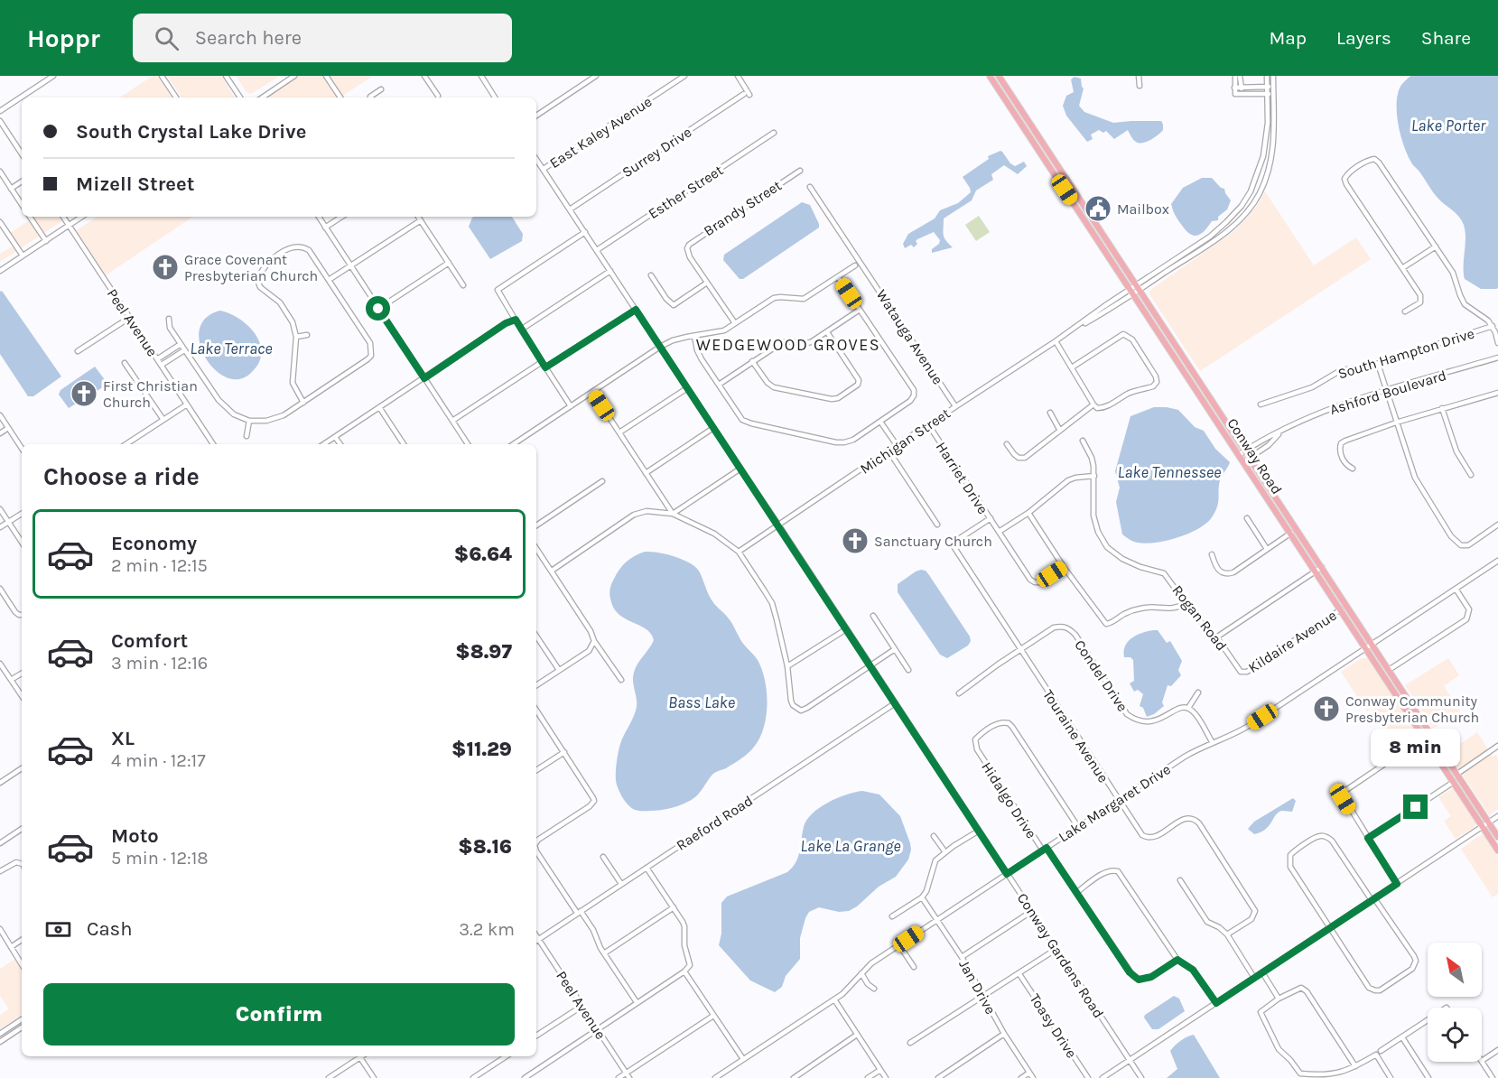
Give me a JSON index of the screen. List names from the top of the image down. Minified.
{"streets":{"main road":["Conway Road"],"street":["East Kaley Avenue","Surrey Drive","Esther Street","Brandy Street","Peel Avenue","Watauga Avenue","South Hampton Drive","Ashford Boulevard","Michigan Street","Harriet Drive","Rogan Road","Kildaire Avenue","Condel Drive","Touraine Avenue","Hidalgo Drive","Lake Margaret Drive","Raeford Road","Conway Gardens Road","Jan Drive","Toasy Drive"]},"crossings":[["East Kaley Avenue","Conway Gardens Road"],["Surrey Drive","Conway Gardens Road"],["Esther Street","Conway Gardens Road"],["Peel Avenue","Raeford Road"],["Watauga Avenue","Michigan Street"],["Ashford Boulevard","Conway Road"],["Michigan Street","Conway Road"],["Michigan Street","Harriet Drive"],["Michigan Street","Conway Gardens Road"],["Conway Road","Kildaire Avenue"],["Conway Road","Lake Margaret Drive"],["Harriet Drive","Touraine Avenue"],["Rogan Road","Kildaire Avenue"],["Condel Drive","Touraine Avenue"],["Touraine Avenue","Lake Margaret Drive"],["Hidalgo Drive","Lake Margaret Drive"],["Lake Margaret Drive","Conway Gardens Road"],["Lake Margaret Drive","Jan Drive"],["Raeford Road","Conway Gardens Road"]],"districts":["WEDGEWOOD GROVES"],"water":["Lake Porter","Lake Terrace","Lake Tennessee","Bass Lake","Lake La Grange"],"places":{"public building":["Mailbox"],"church":["Grace Covenant Presbyterian Church","First Christian Church","Sanctuary Church","Conway Community Presbyterian Church"]},"north":"top left","page":{"header":"Hoppr","search":"Search here","nav":["Map","Layers","Share"],"banner":["South Crystal Lake Drive","Mizell Street"],"heading":"Choose a ride","list":[{"name":"Economy","note":"2 min · 12:15","value":"$6.64"},{"name":"Comfort","note":"3 min · 12:16","value":"$8.97"},{"name":"XL","note":"4 min · 12:17","value":"$11.29"},{"name":"Moto","note":"5 min · 12:18","value":"$8.16"}],"bubble":"8 min","pay":["Cash","3.2 km"],"buttons":"Confirm"}}
